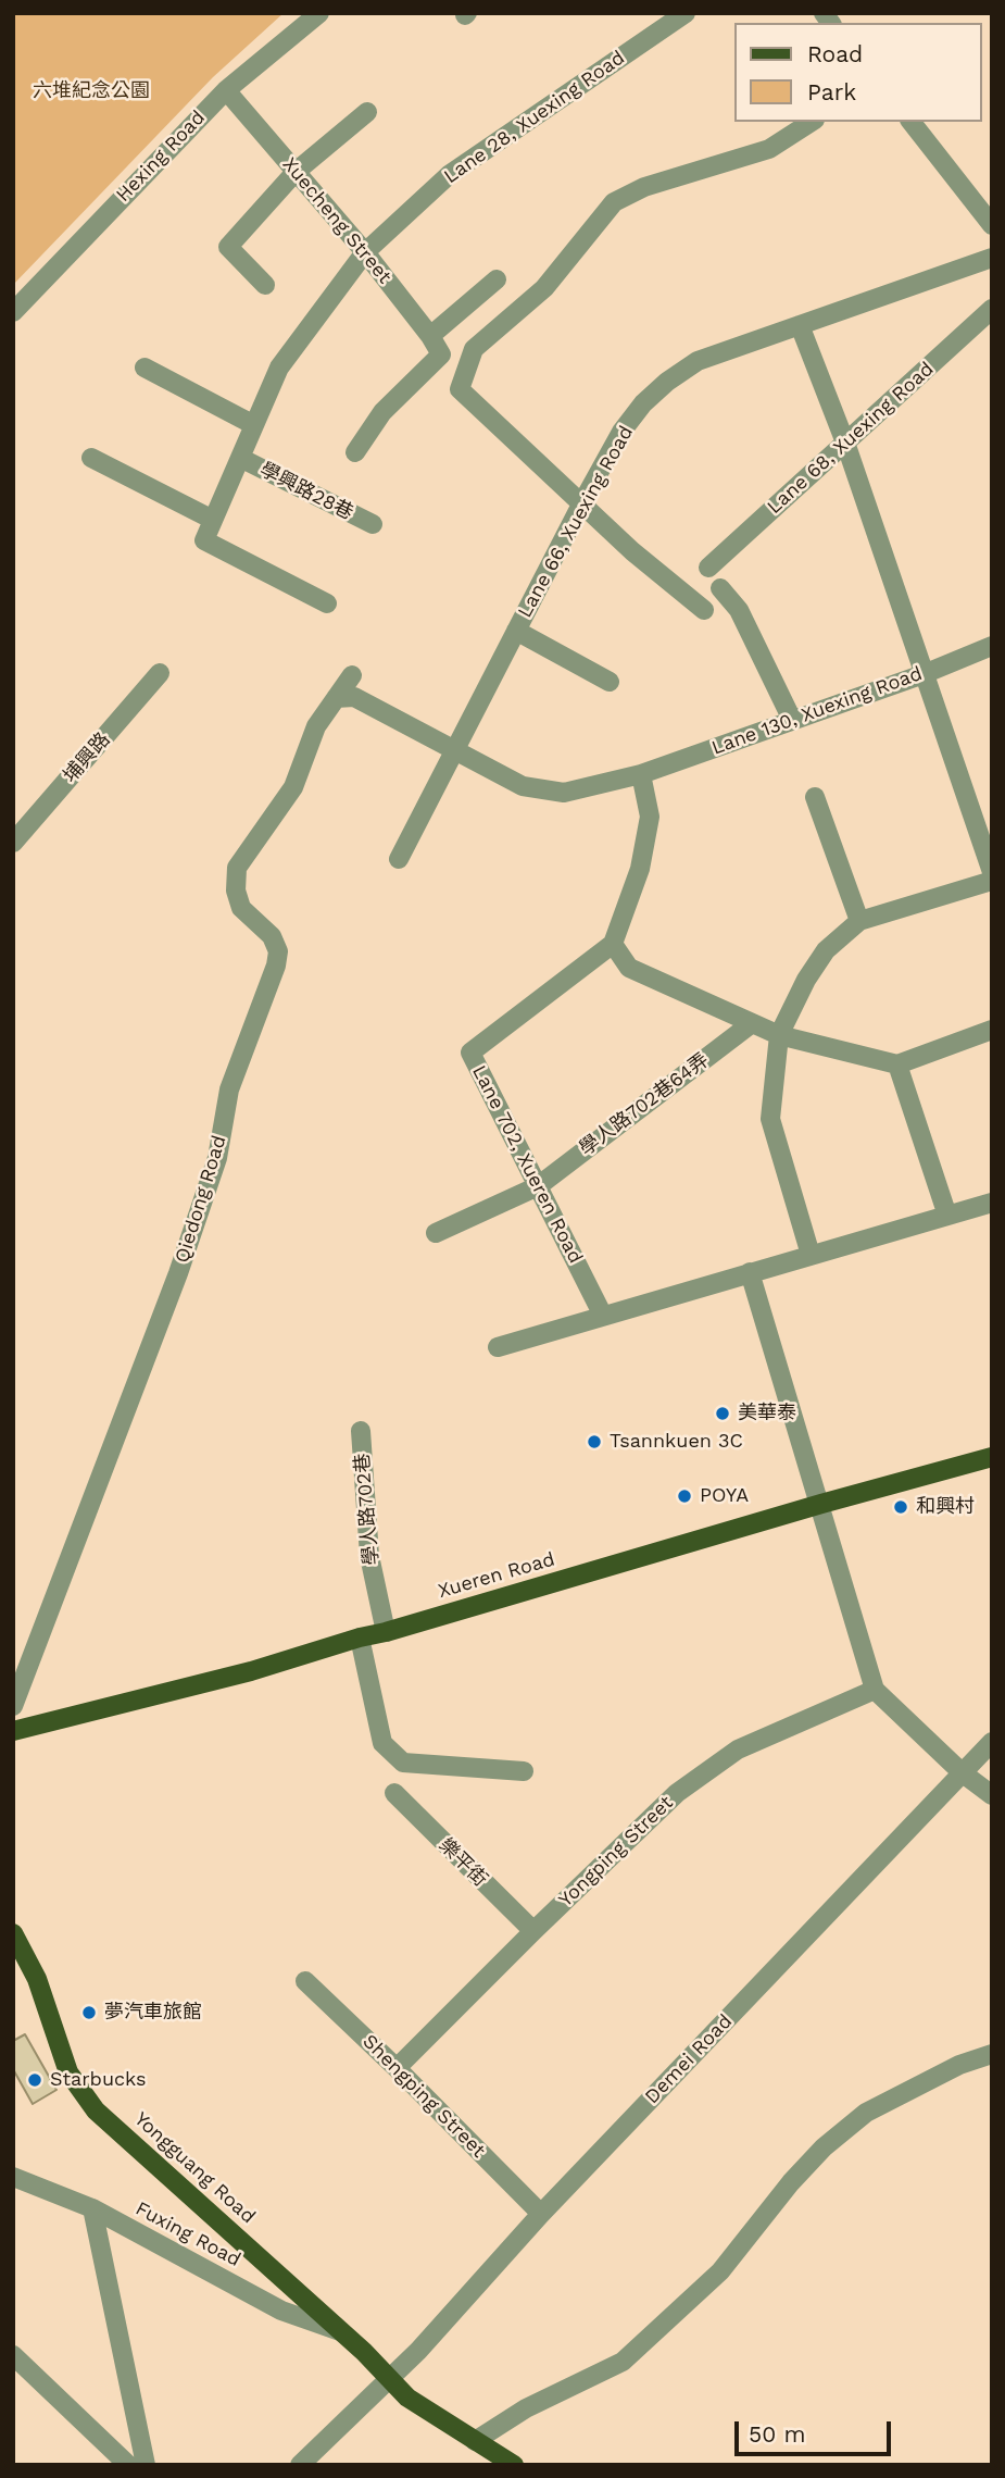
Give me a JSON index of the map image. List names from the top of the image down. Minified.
{"streets":{"main road":["Xueren Road","Yongguang Road"],"street":["Lane 28, Xuexing Road","Hexing Road","Xuecheng Street","Lane 68, Xuexing Road","學興路28巷","Lane 66, Xuexing Road","Lane 130, Xuexing Road","埔興路","學人路702巷64弄","Lane 702, Xueren Road","Qiedong Road","學人路702巷","Yongping Street","樂平街","Demei Road","Shengping Street","Fuxing Road"]},"crossings":[["Lane 28, Xuexing Road","Xuecheng Street"],["Lane 28, Xuexing Road","學興路28巷"],["Hexing Road","Xuecheng Street"],["Lane 66, Xuexing Road","Lane 130, Xuexing Road"],["Lane 130, Xuexing Road","Qiedong Road"],["學人路702巷64弄","Lane 702, Xueren Road"],["學人路702巷","Xueren Road"],["Yongping Street","樂平街"],["Yongping Street","Shengping Street"],["Demei Road","Shengping Street"],["Demei Road","Yongguang Road"],["Yongguang Road","Fuxing Road"]],"parks":["六堆紀念公園"],"places":["美華泰","Tsannkuen 3C","POYA","和興村","夢汽車旅館","Starbucks"],"legend":["Road","Park"],"scale_bar":"50 m"}
